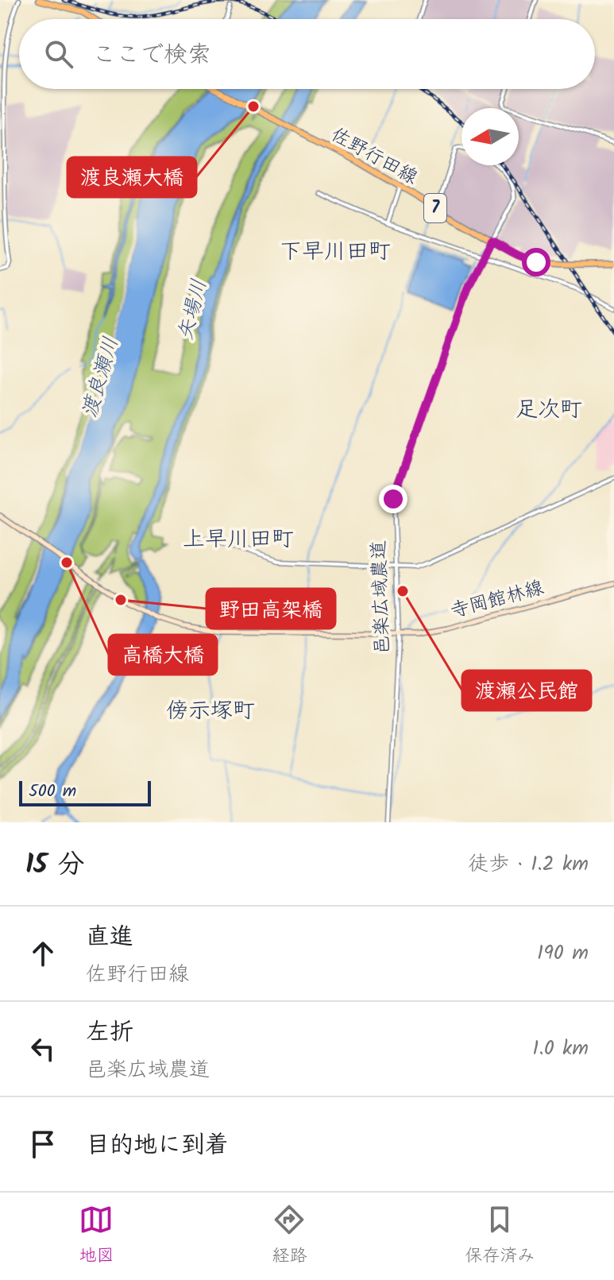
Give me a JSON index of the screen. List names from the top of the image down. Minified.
{"streets":{"main road":["佐野行田線","7","寺岡館林線"],"street":["邑楽広域農道"]},"crossings":[["佐野行田線","邑楽広域農道"],["邑楽広域農道","寺岡館林線"]],"districts":["下早川田町","足次町","上早川田町","傍示塚町"],"water":["矢場川","渡良瀬川"],"places":["渡良瀬大橋","高橋大橋","渡瀬公民館","野田高架橋"],"scale_bar":"500 m","north":"left","page":{"search":"ここで検索","scale":"500 m","heading":["15 分","徒歩 · 1.2 km"],"list":[["直進","佐野行田線","190 m"],["左折","邑楽広域農道","1.0 km"],"目的地に到着"],"nav":["地図","経路","保存済み"]}}
